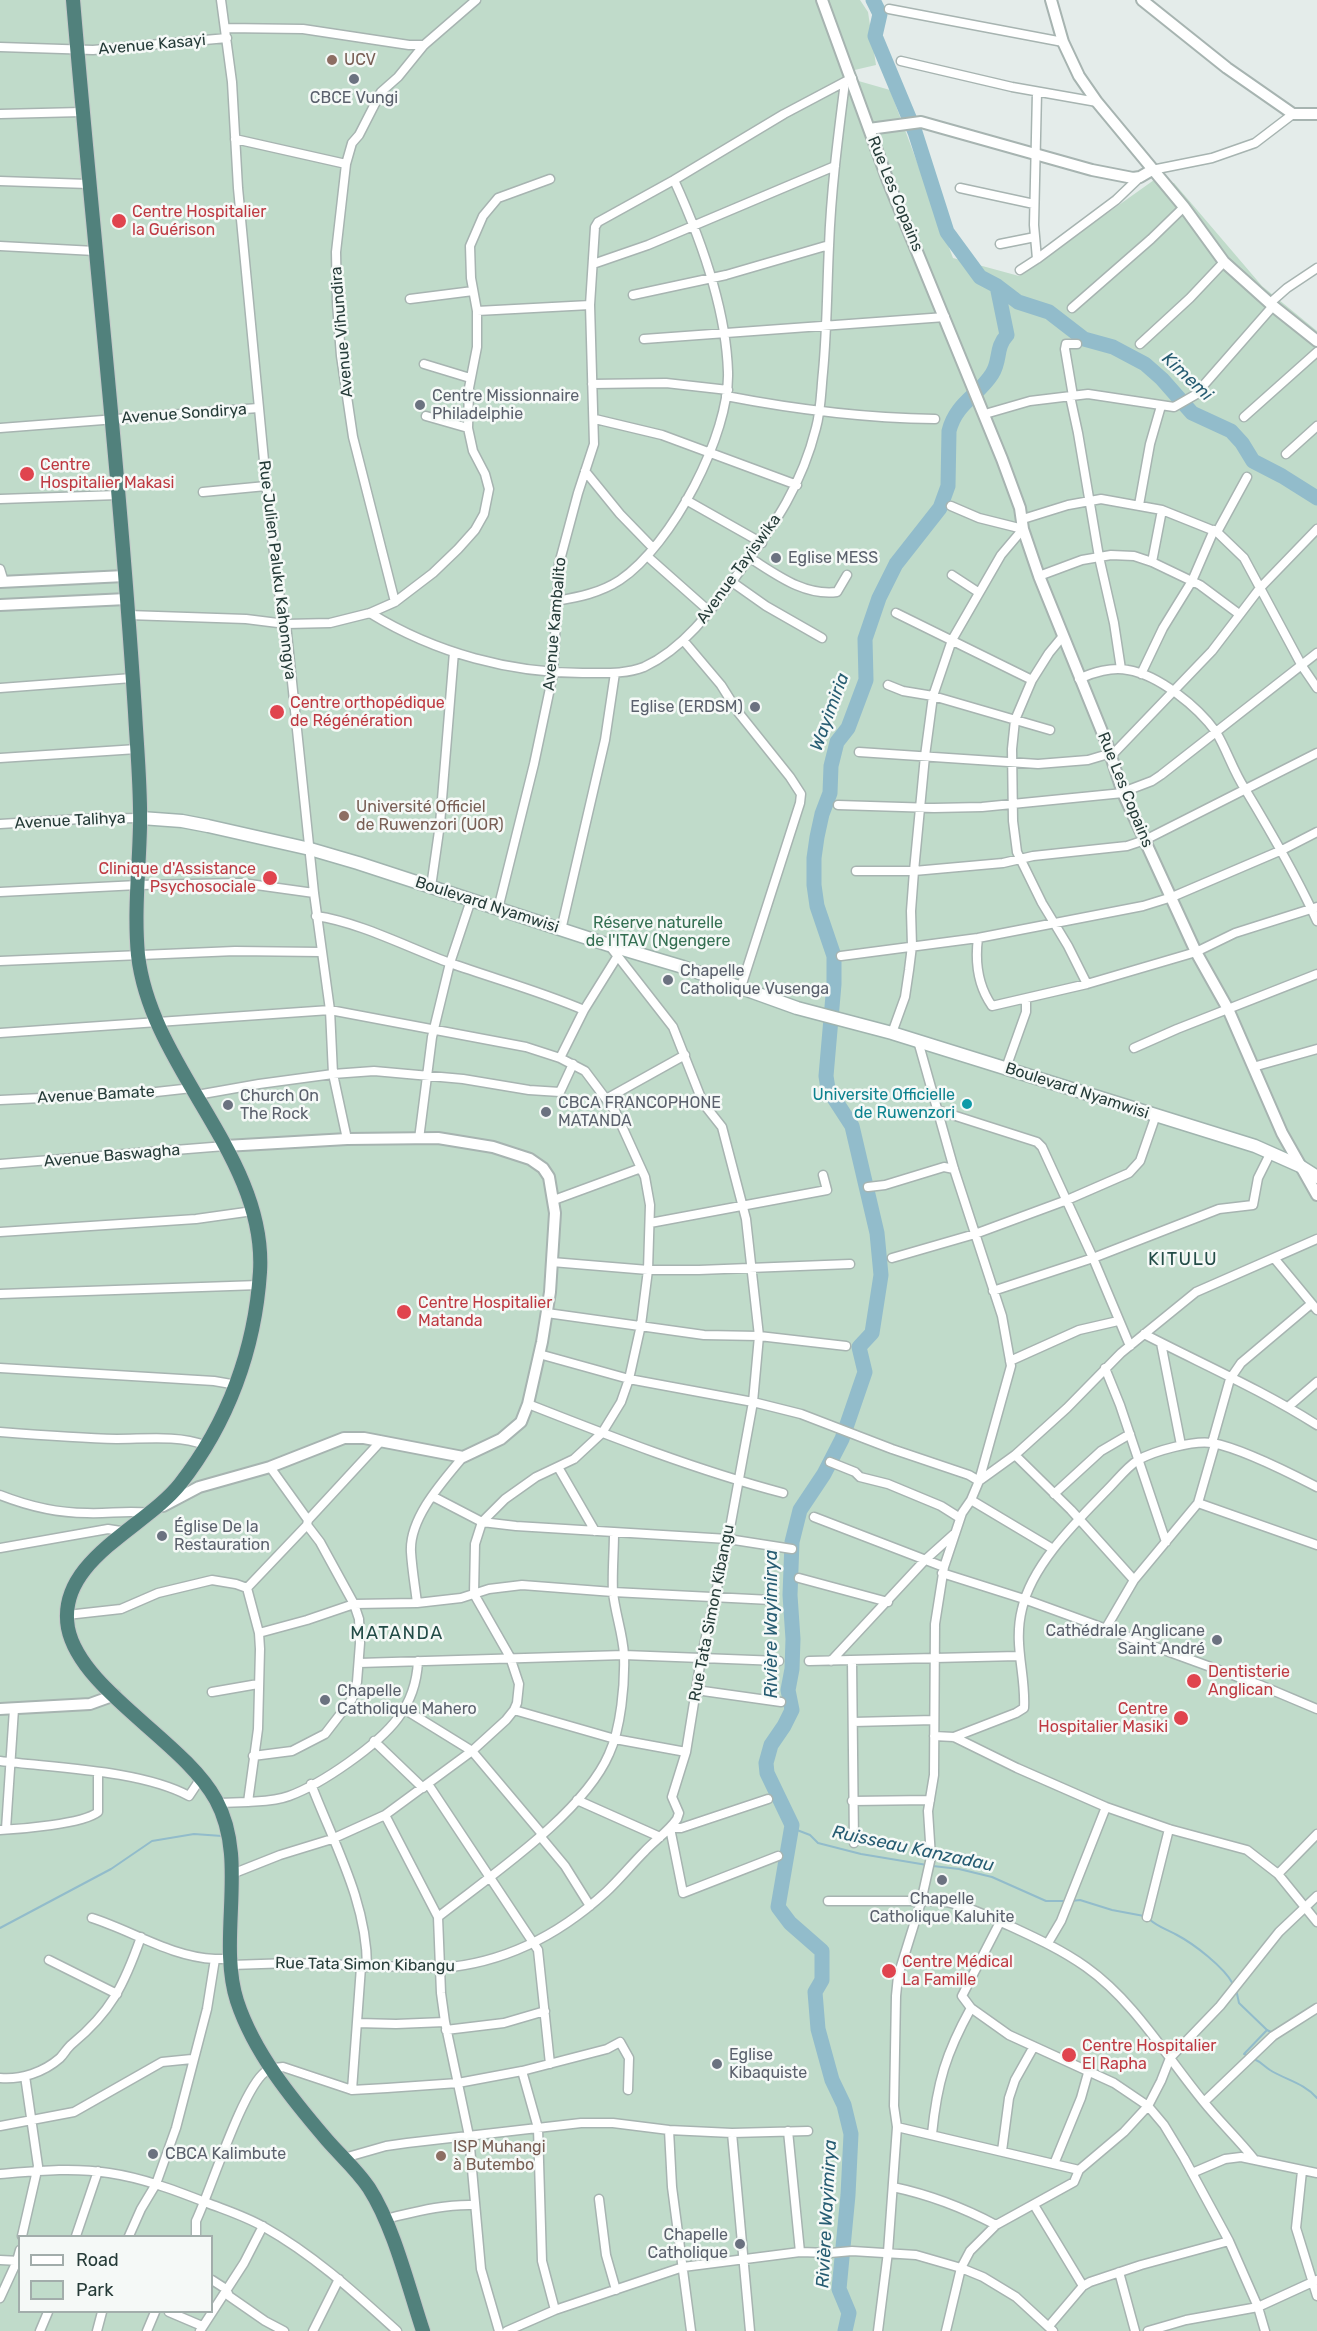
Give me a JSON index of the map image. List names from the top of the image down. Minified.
{"streets":{"main road":["Boulevard Nyamwisi"],"street":["Avenue Kasayi","Rue Les Copains","Avenue Vihundira","Avenue Sondirya","Avenue Tayiswika","Rue Julien Paluku Kahonngya","Avenue Kambalito","Avenue Talihya","Avenue Bamate","Avenue Baswagha","Rue Tata Simon Kibangu"]},"crossings":[["Avenue Kasayi","Rue Julien Paluku Kahonngya"],["Rue Les Copains","Avenue Tayiswika"],["Rue Les Copains","Boulevard Nyamwisi"],["Avenue Sondirya","Rue Julien Paluku Kahonngya"],["Avenue Tayiswika","Avenue Kambalito"],["Rue Julien Paluku Kahonngya","Boulevard Nyamwisi"],["Rue Julien Paluku Kahonngya","Avenue Bamate"],["Avenue Kambalito","Boulevard Nyamwisi"],["Avenue Talihya","Boulevard Nyamwisi"],["Boulevard Nyamwisi","Rue Tata Simon Kibangu"]],"districts":["KITULU","MATANDA"],"water":["Kimemi","Wayimiria","Rivière Wayimirya","Ruisseau Kanzadau"],"parks":["Réserve naturelle de l'ITAV (Ngengere"],"places":["UCV","CBCE Vungi","Centre Hospitalier la Guérison","Centre Missionnaire Philadelphie","Centre Hospitalier Makasi","Eglise MESS","Eglise (ERDSM)","Centre orthopédique de Régénération","Université Officiel de Ruwenzori (UOR)","Clinique d'Assistance Psychosociale","Chapelle Catholique Vusenga","Universite Officielle de Ruwenzori","Church On The Rock","CBCA FRANCOPHONE MATANDA","Centre Hospitalier Matanda","Église De la Restauration","Cathédrale Anglicane Saint André","Dentisterie Anglican","Chapelle Catholique Mahero","Centre Hospitalier Masiki","Chapelle Catholique Kaluhite","Centre Médical La Famille","Centre Hospitalier El Rapha","Eglise Kibaquiste","CBCA Kalimbute","ISP Muhangi à Butembo","Chapelle Catholique"],"legend":["Road","Park"]}
